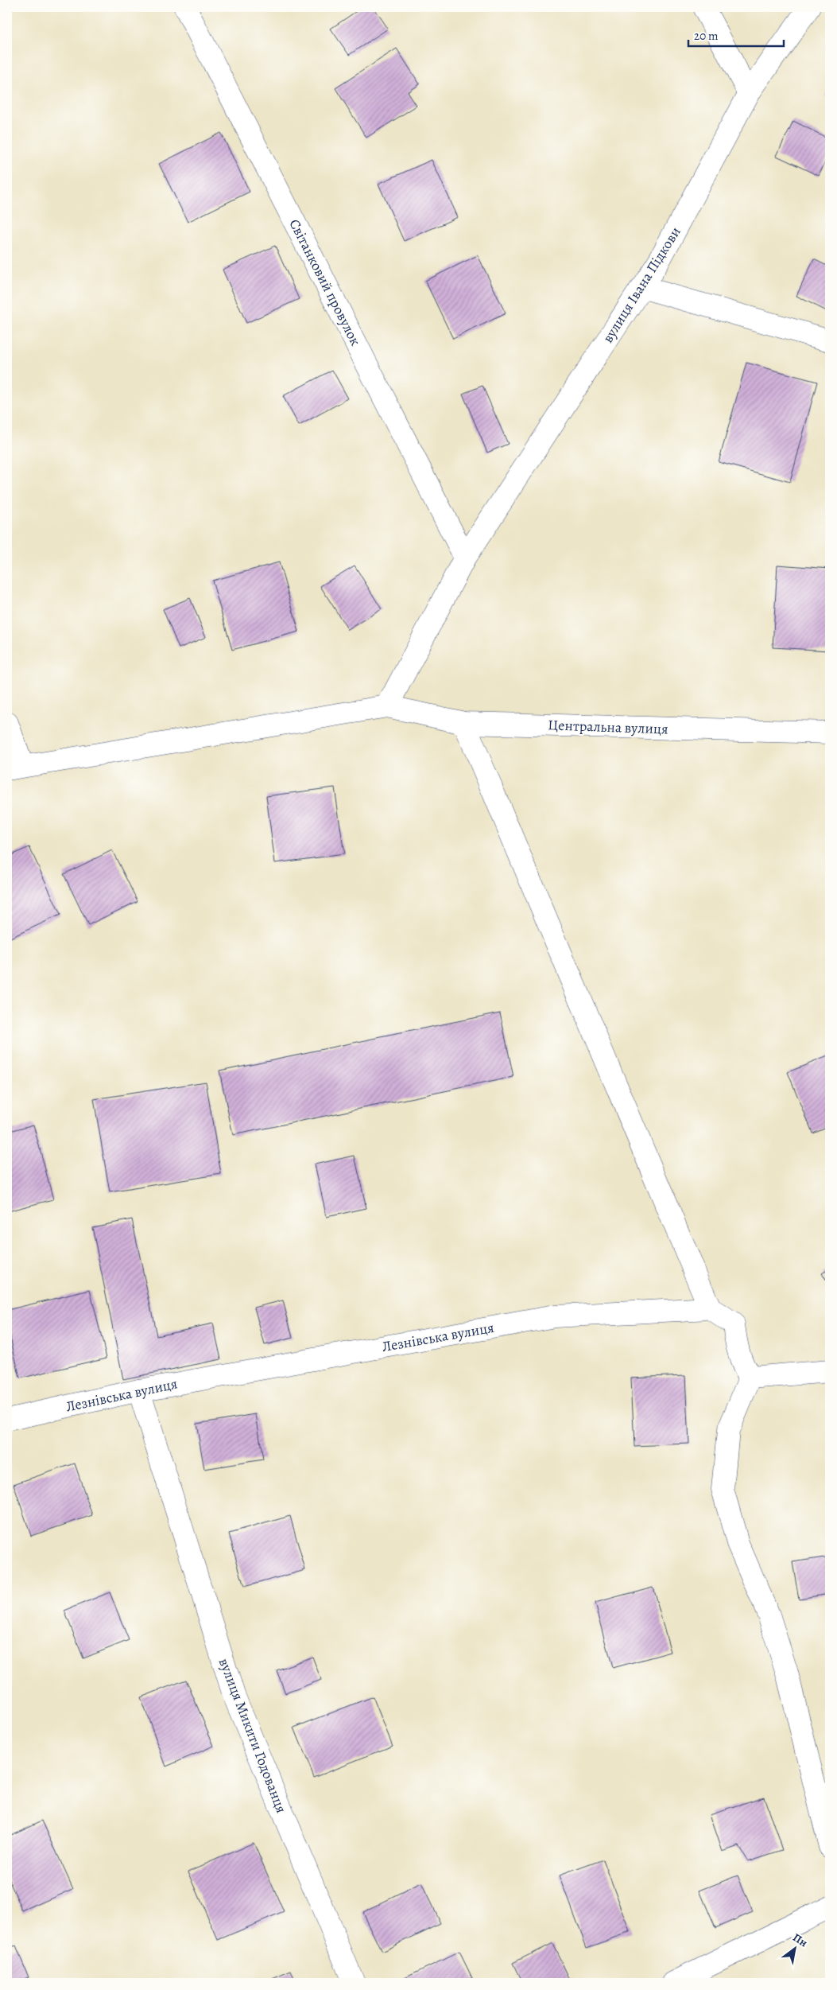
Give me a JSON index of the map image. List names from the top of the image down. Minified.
{"streets":{"street":["Світанковий провулок","вулиця Івана Підкови","Центральна вулиця","Лезнівська вулиця","вулиця Микити Годованця"]},"crossings":[["Світанковий провулок","вулиця Івана Підкови"],["вулиця Івана Підкови","Центральна вулиця"],["Лезнівська вулиця","вулиця Микити Годованця"]],"scale_bar":"20 m","north":"top right"}
